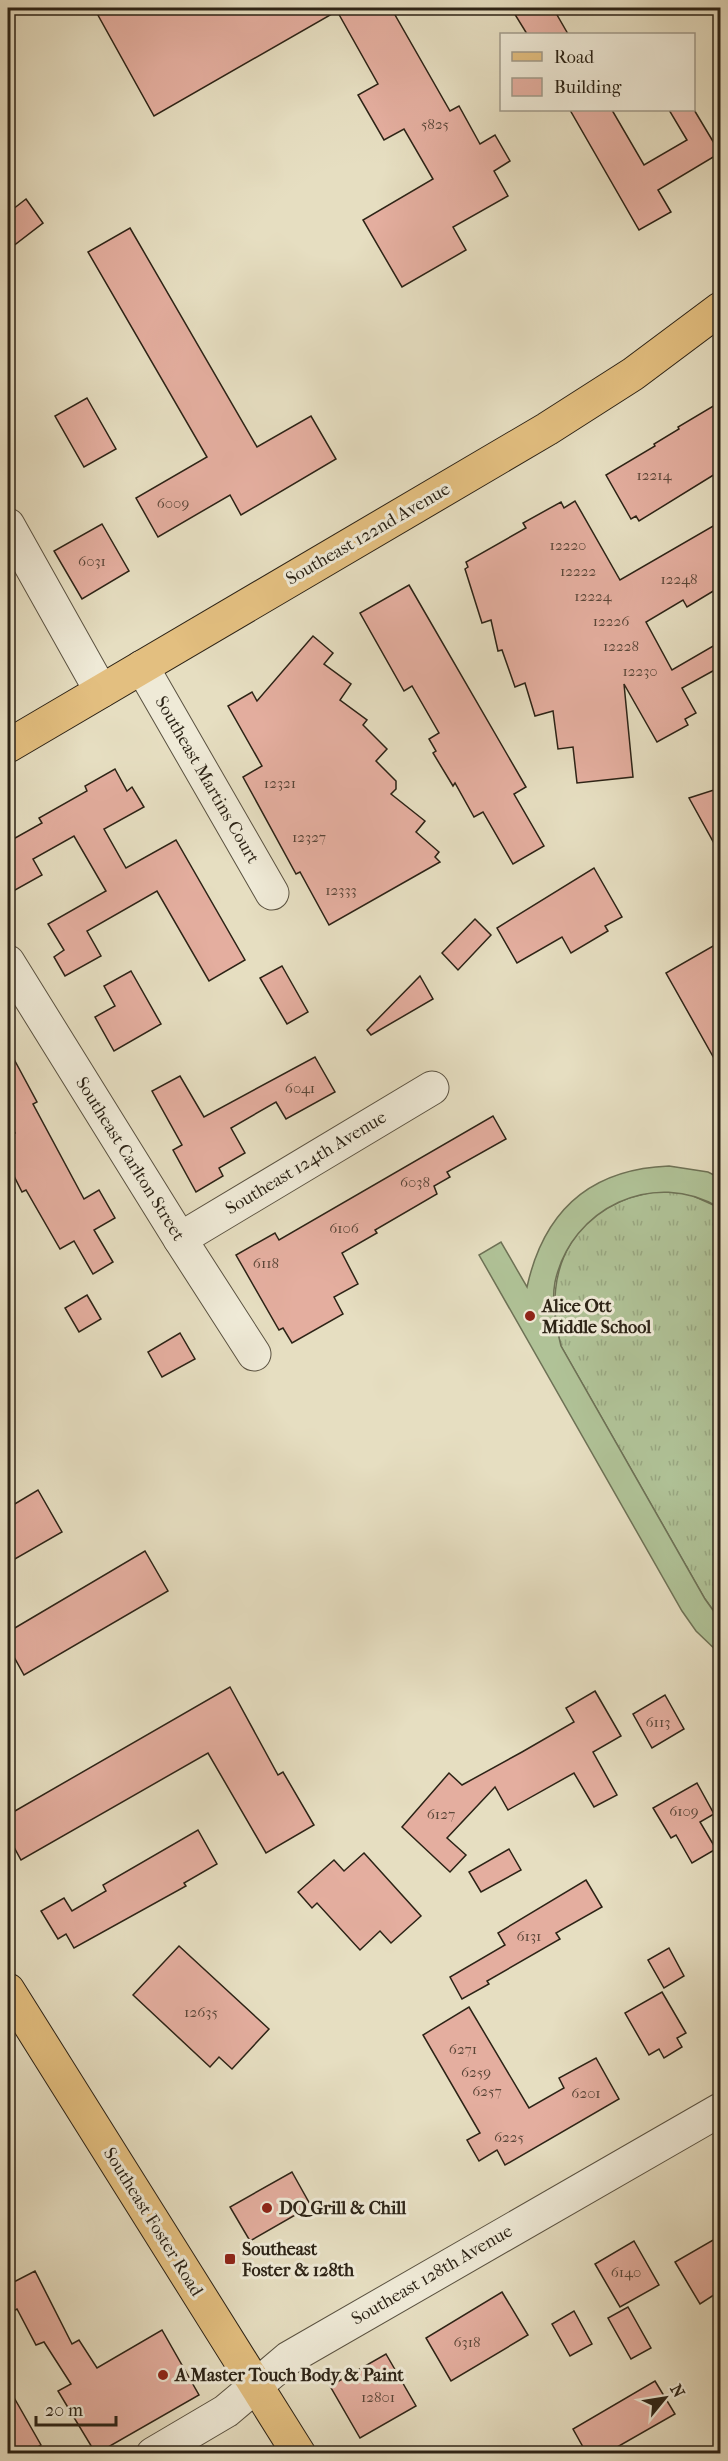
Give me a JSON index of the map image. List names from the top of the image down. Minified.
{"streets":{"main road":["Southeast 122nd Avenue","Southeast Foster Road"],"street":["Southeast Martins Court","Southeast Carlton Street","Southeast 124th Avenue","Southeast 128th Avenue"]},"crossings":[["Southeast 122nd Avenue","Southeast Martins Court"],["Southeast Carlton Street","Southeast 124th Avenue"],["Southeast Foster Road","Southeast 128th Avenue"]],"places":{"other":["Alice Ott Middle School","DQ Grill & Chill","A Master Touch Body & Paint"],"transit":["Southeast Foster & 128th"]},"house_numbers":["5825","12214","6009","12220","6031","12222","12248","12224","12226","12228","12230","12321","12327","12333","6041","6038","6106","6118","6113","6109","6127","6131","12635","6271","6259","6257","6201","6225","6140","6318","12801"],"legend":["Road","Building"],"scale_bar":"20 m","north":"top right"}
